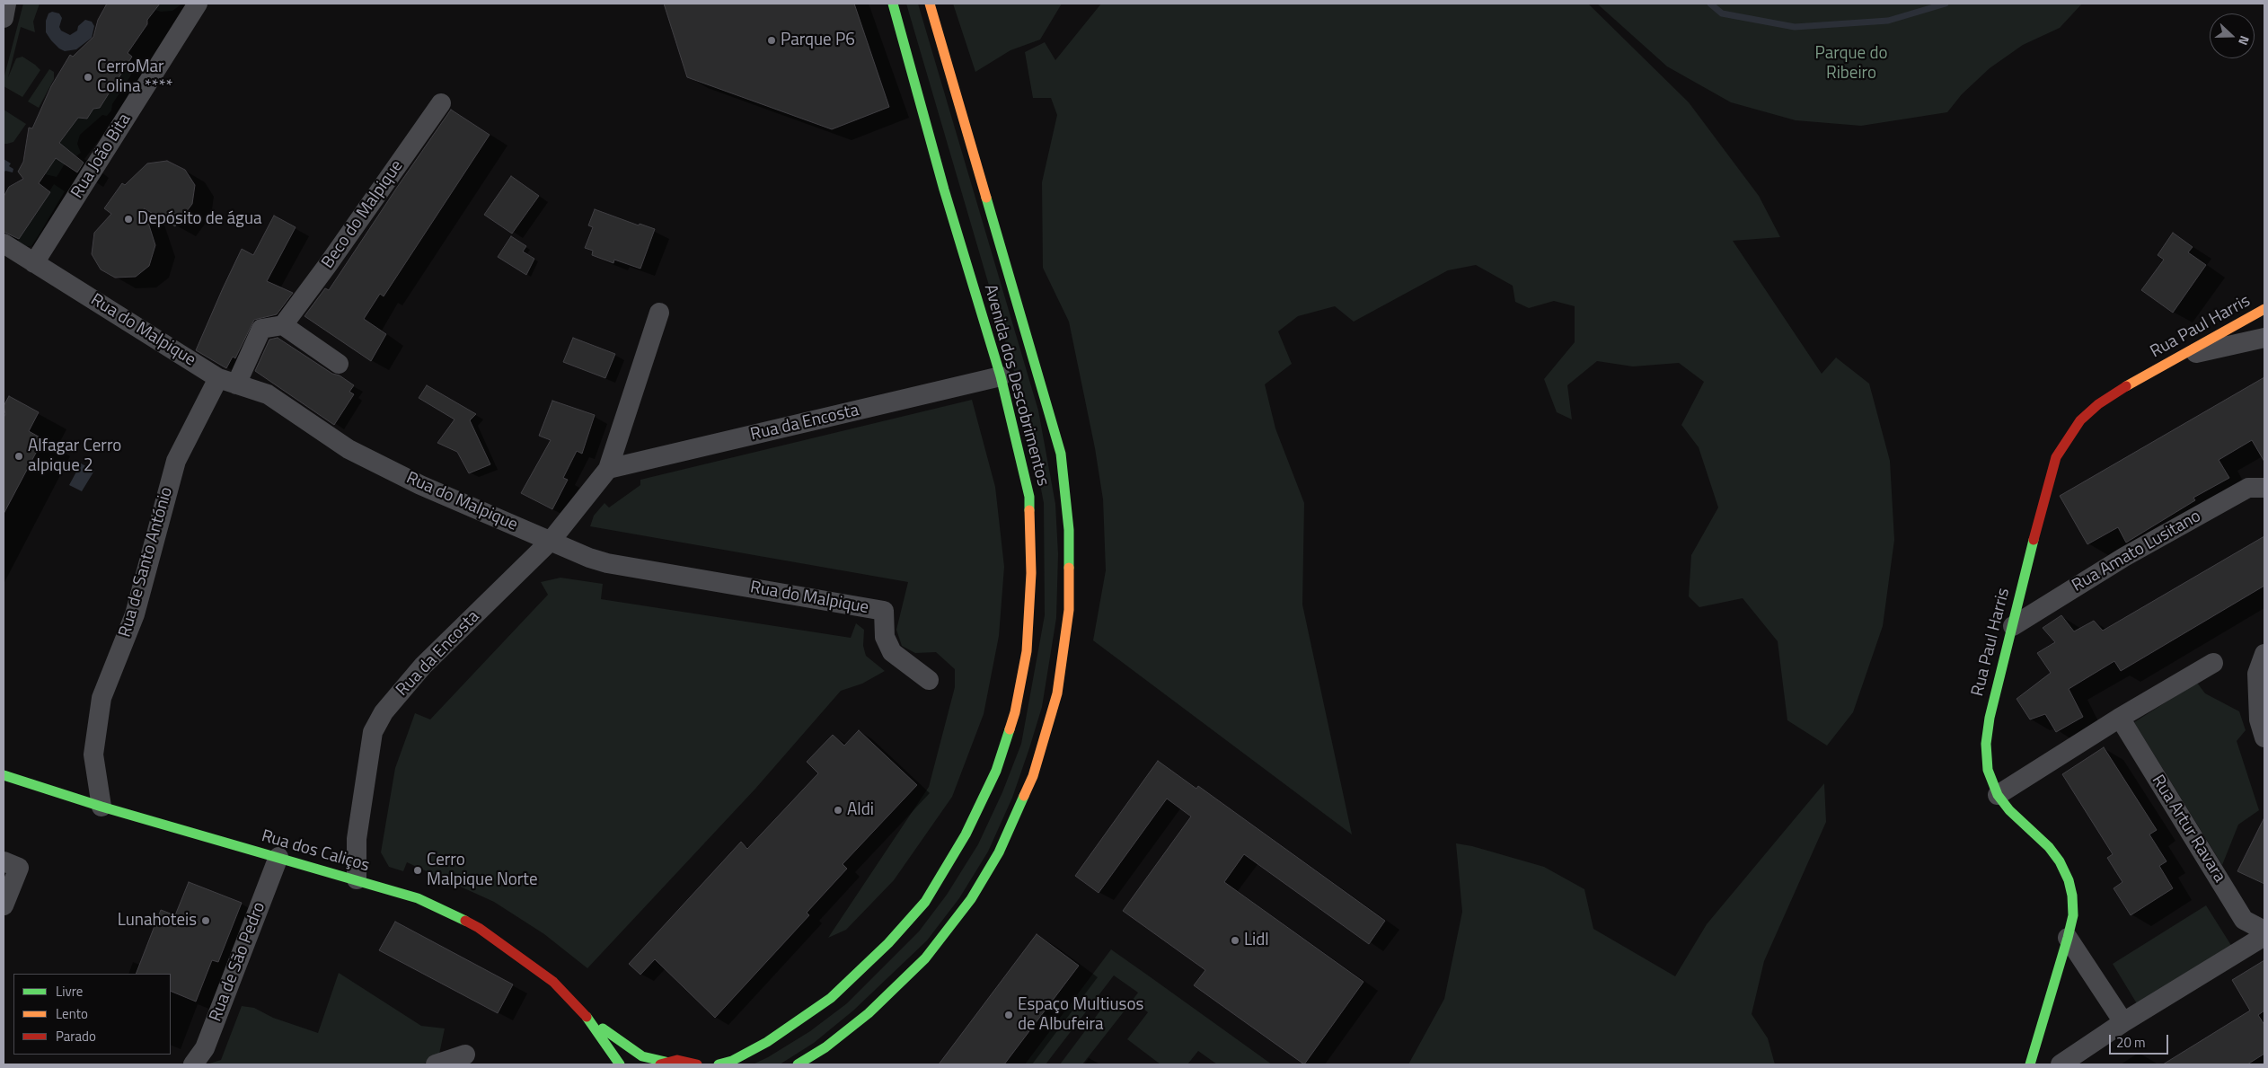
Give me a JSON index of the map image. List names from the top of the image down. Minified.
{"streets":{"main road":["Rua Paul Harris","Avenida dos Descobrimentos","Rua dos Caliços"],"street":["Rua João Bita","Beco do Malpique","Rua do Malpique","Rua da Encosta","Rua Amato Lusitano","Rua de Santo António","Rua Artur Ravara","Rua de São Pedro"]},"crossings":[["Rua João Bita","Rua do Malpique"],["Rua Paul Harris","Rua Amato Lusitano"],["Rua do Malpique","Rua da Encosta"],["Rua do Malpique","Rua de Santo António"],["Avenida dos Descobrimentos","Rua da Encosta"],["Rua da Encosta","Rua dos Caliços"],["Rua de Santo António","Rua dos Caliços"],["Rua dos Caliços","Rua de São Pedro"]],"parks":["Parque do Ribeiro"],"places":["Parque P6","CerroMar Colina ****","Depósito de água","Alfagar Cerro alpique 2","Aldi","Cerro Malpique Norte","Lunahoteis","Lidl","Espaço Multiusos de Albufeira"],"legend":["Livre","Lento","Parado"],"scale_bar":"20 m","north":"right"}
